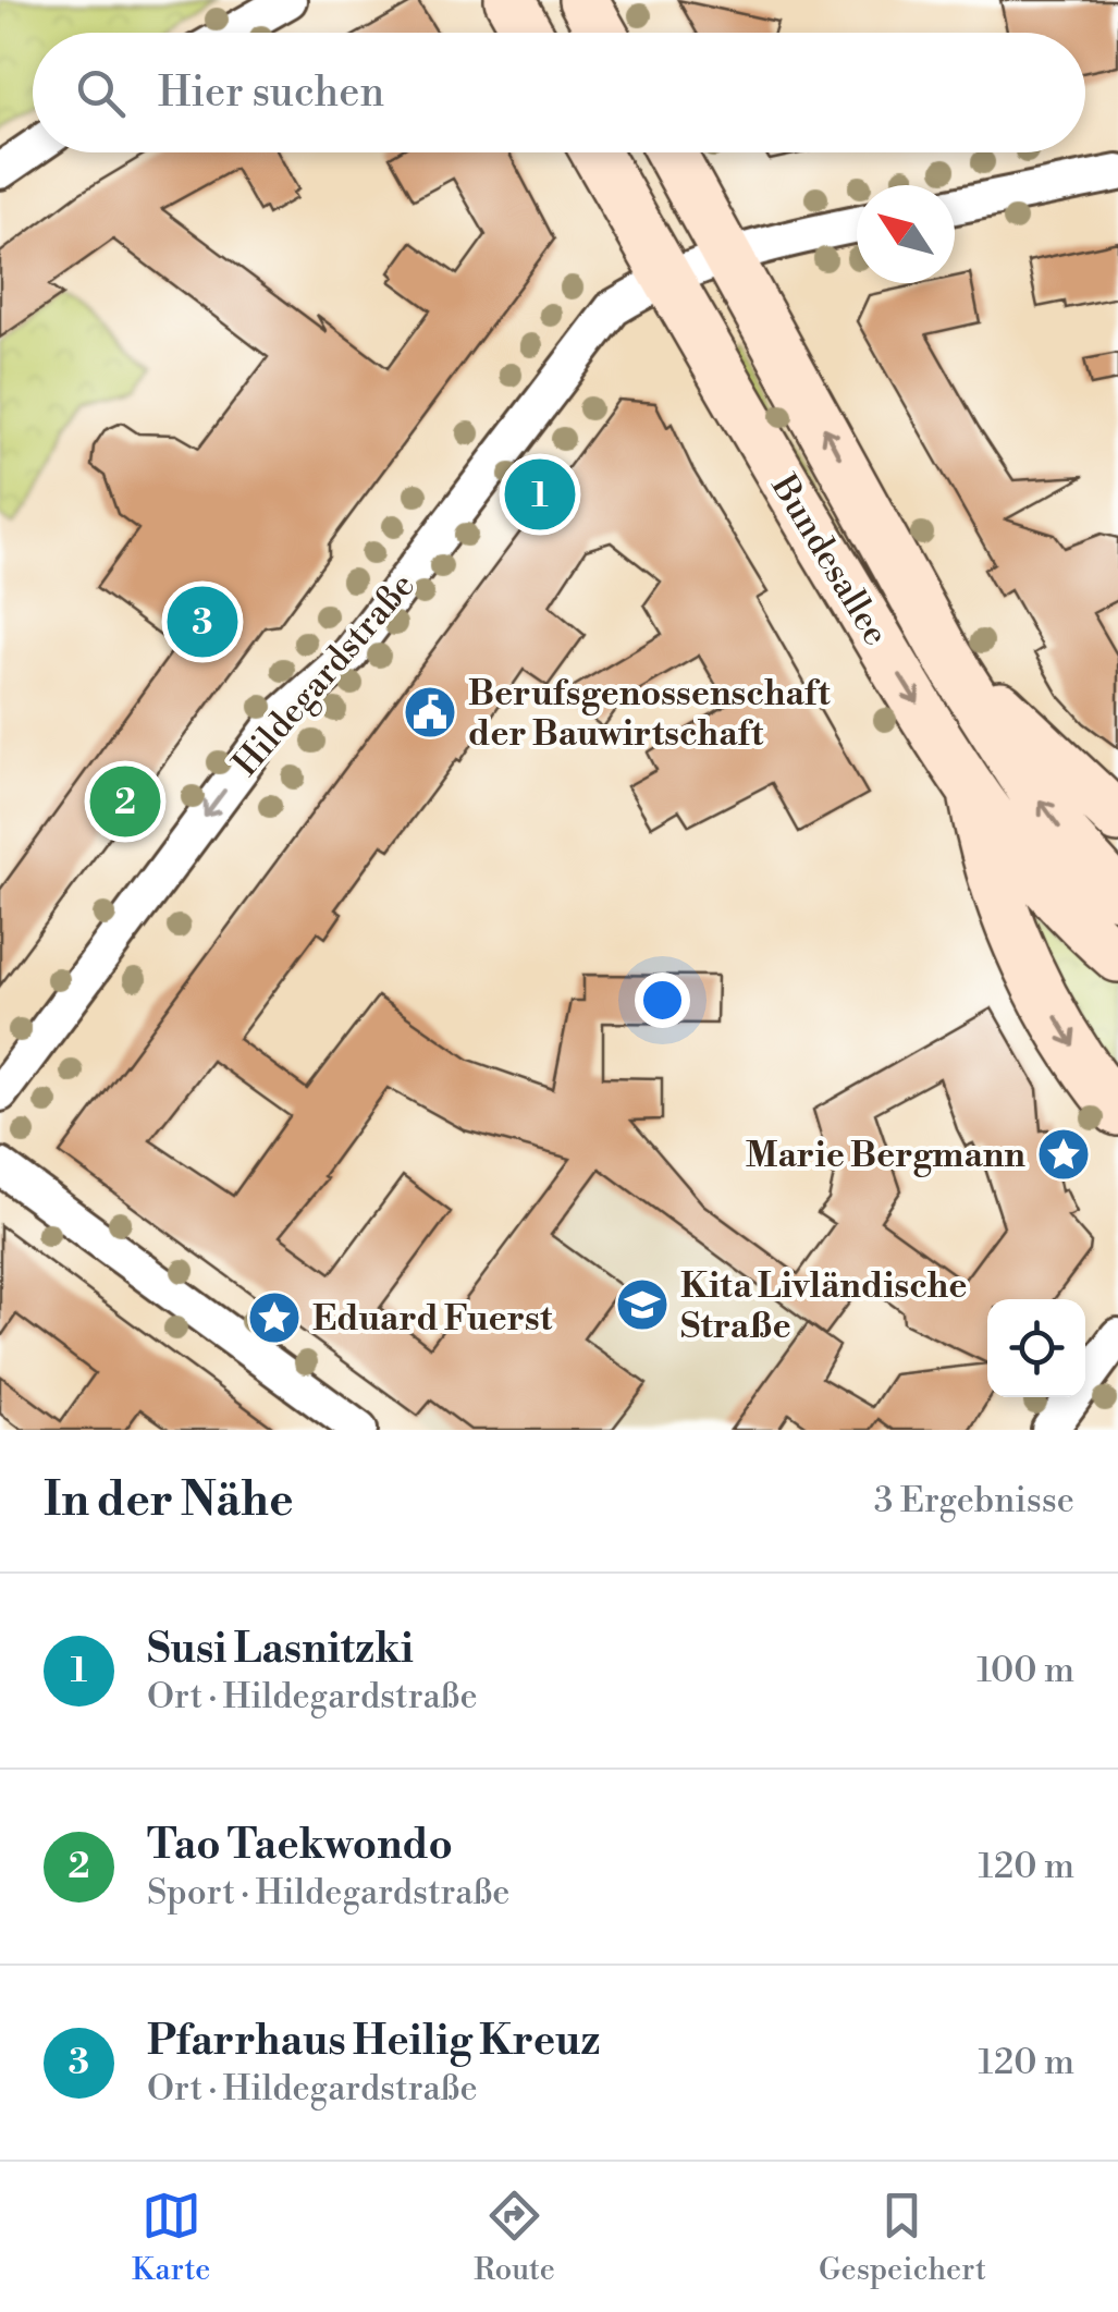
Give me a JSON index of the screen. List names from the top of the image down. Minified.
{"streets":{"main road":["Bundesallee"],"street":["Hildegardstraße"]},"crossings":[["Bundesallee","Hildegardstraße"]],"one_way":["Hildegardstraße"],"places":{"public building":["Berufsgenossenschaft der Bauwirtschaft"],"place":["Marie Bergmann","Eduard Fuerst"],"school or university":["Kita Livländische Straße"]},"north":"top left","page":{"search":"Hier suchen","pins":["1","3","2"],"heading":["In der Nähe","3 Ergebnisse"],"list":[{"mark":"1","name":"Susi Lasnitzki","note":"Ort · Hildegardstraße","value":"100 m"},{"mark":"2","name":"Tao Taekwondo","note":"Sport · Hildegardstraße","value":"120 m"},{"mark":"3","name":"Pfarrhaus Heilig Kreuz","note":"Ort · Hildegardstraße","value":"120 m"}],"nav":["Karte","Route","Gespeichert"]}}
